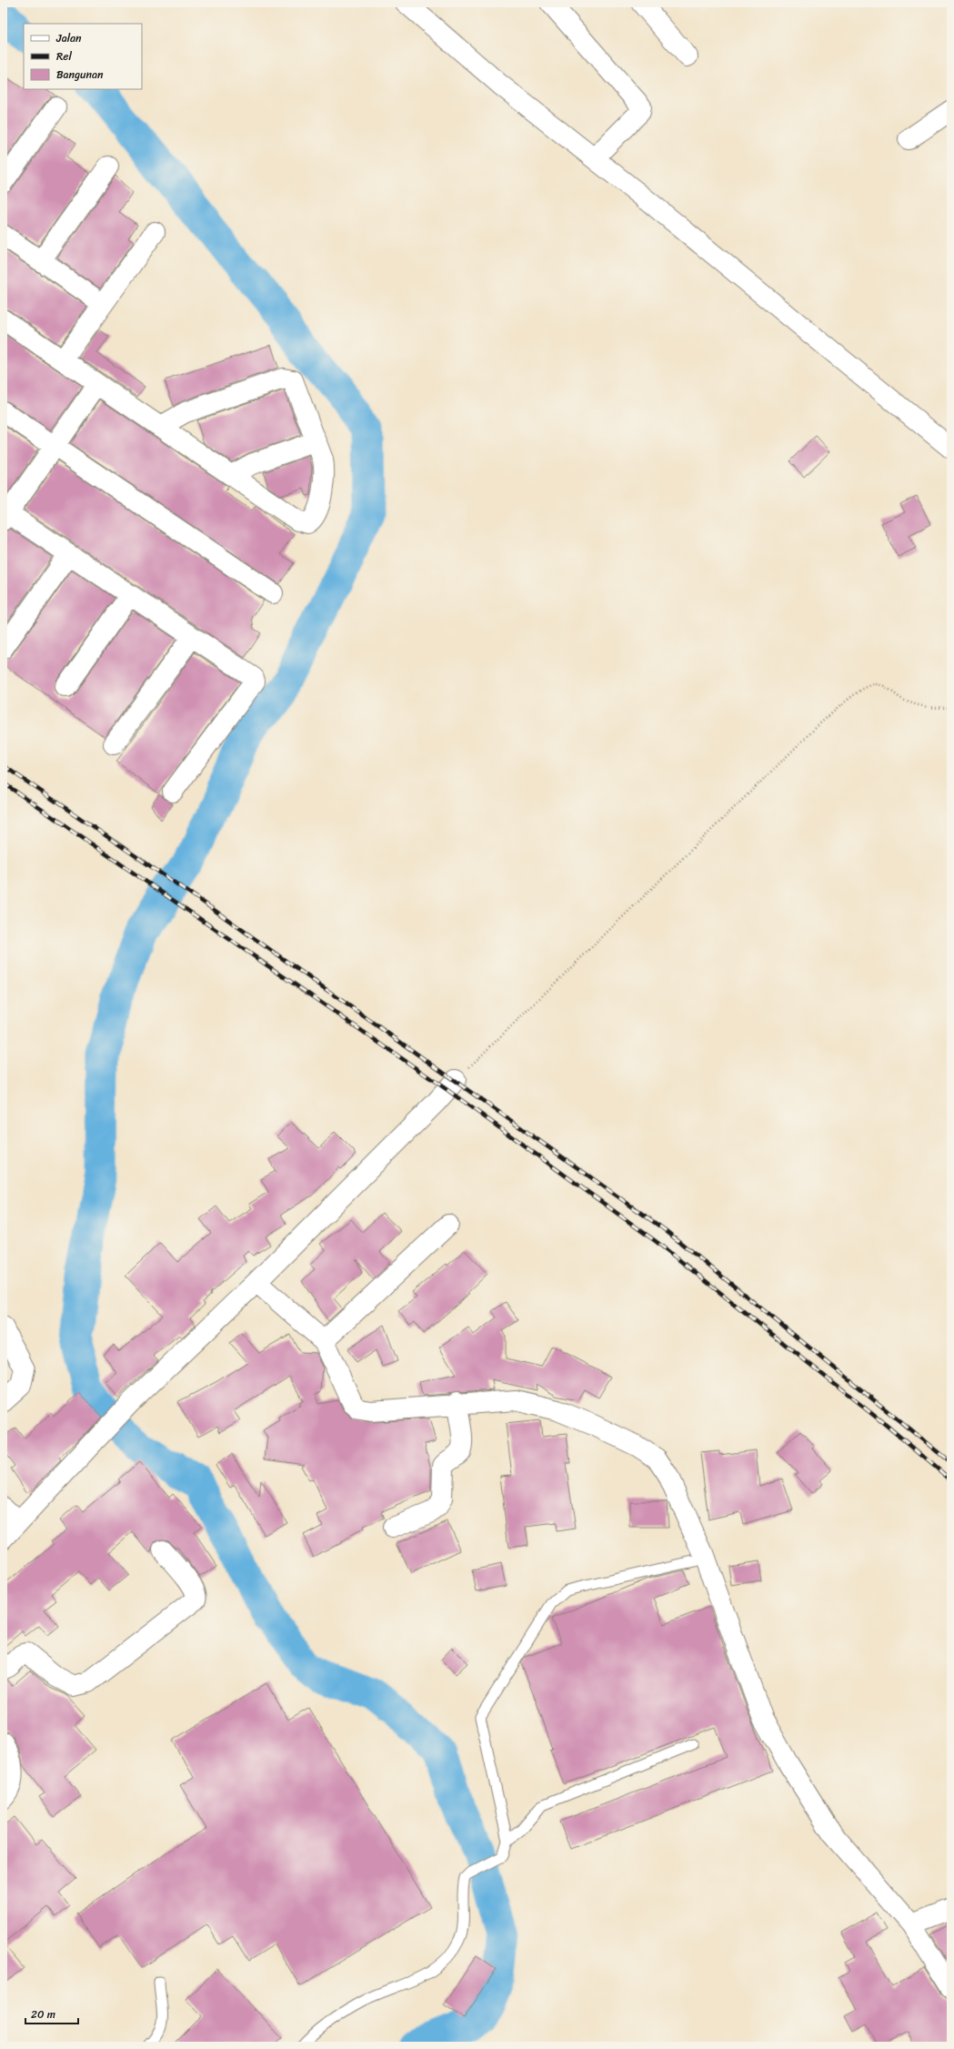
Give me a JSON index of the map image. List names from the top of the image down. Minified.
{"legend":["Jalan","Rel","Bangunan"],"scale_bar":"20 m"}
